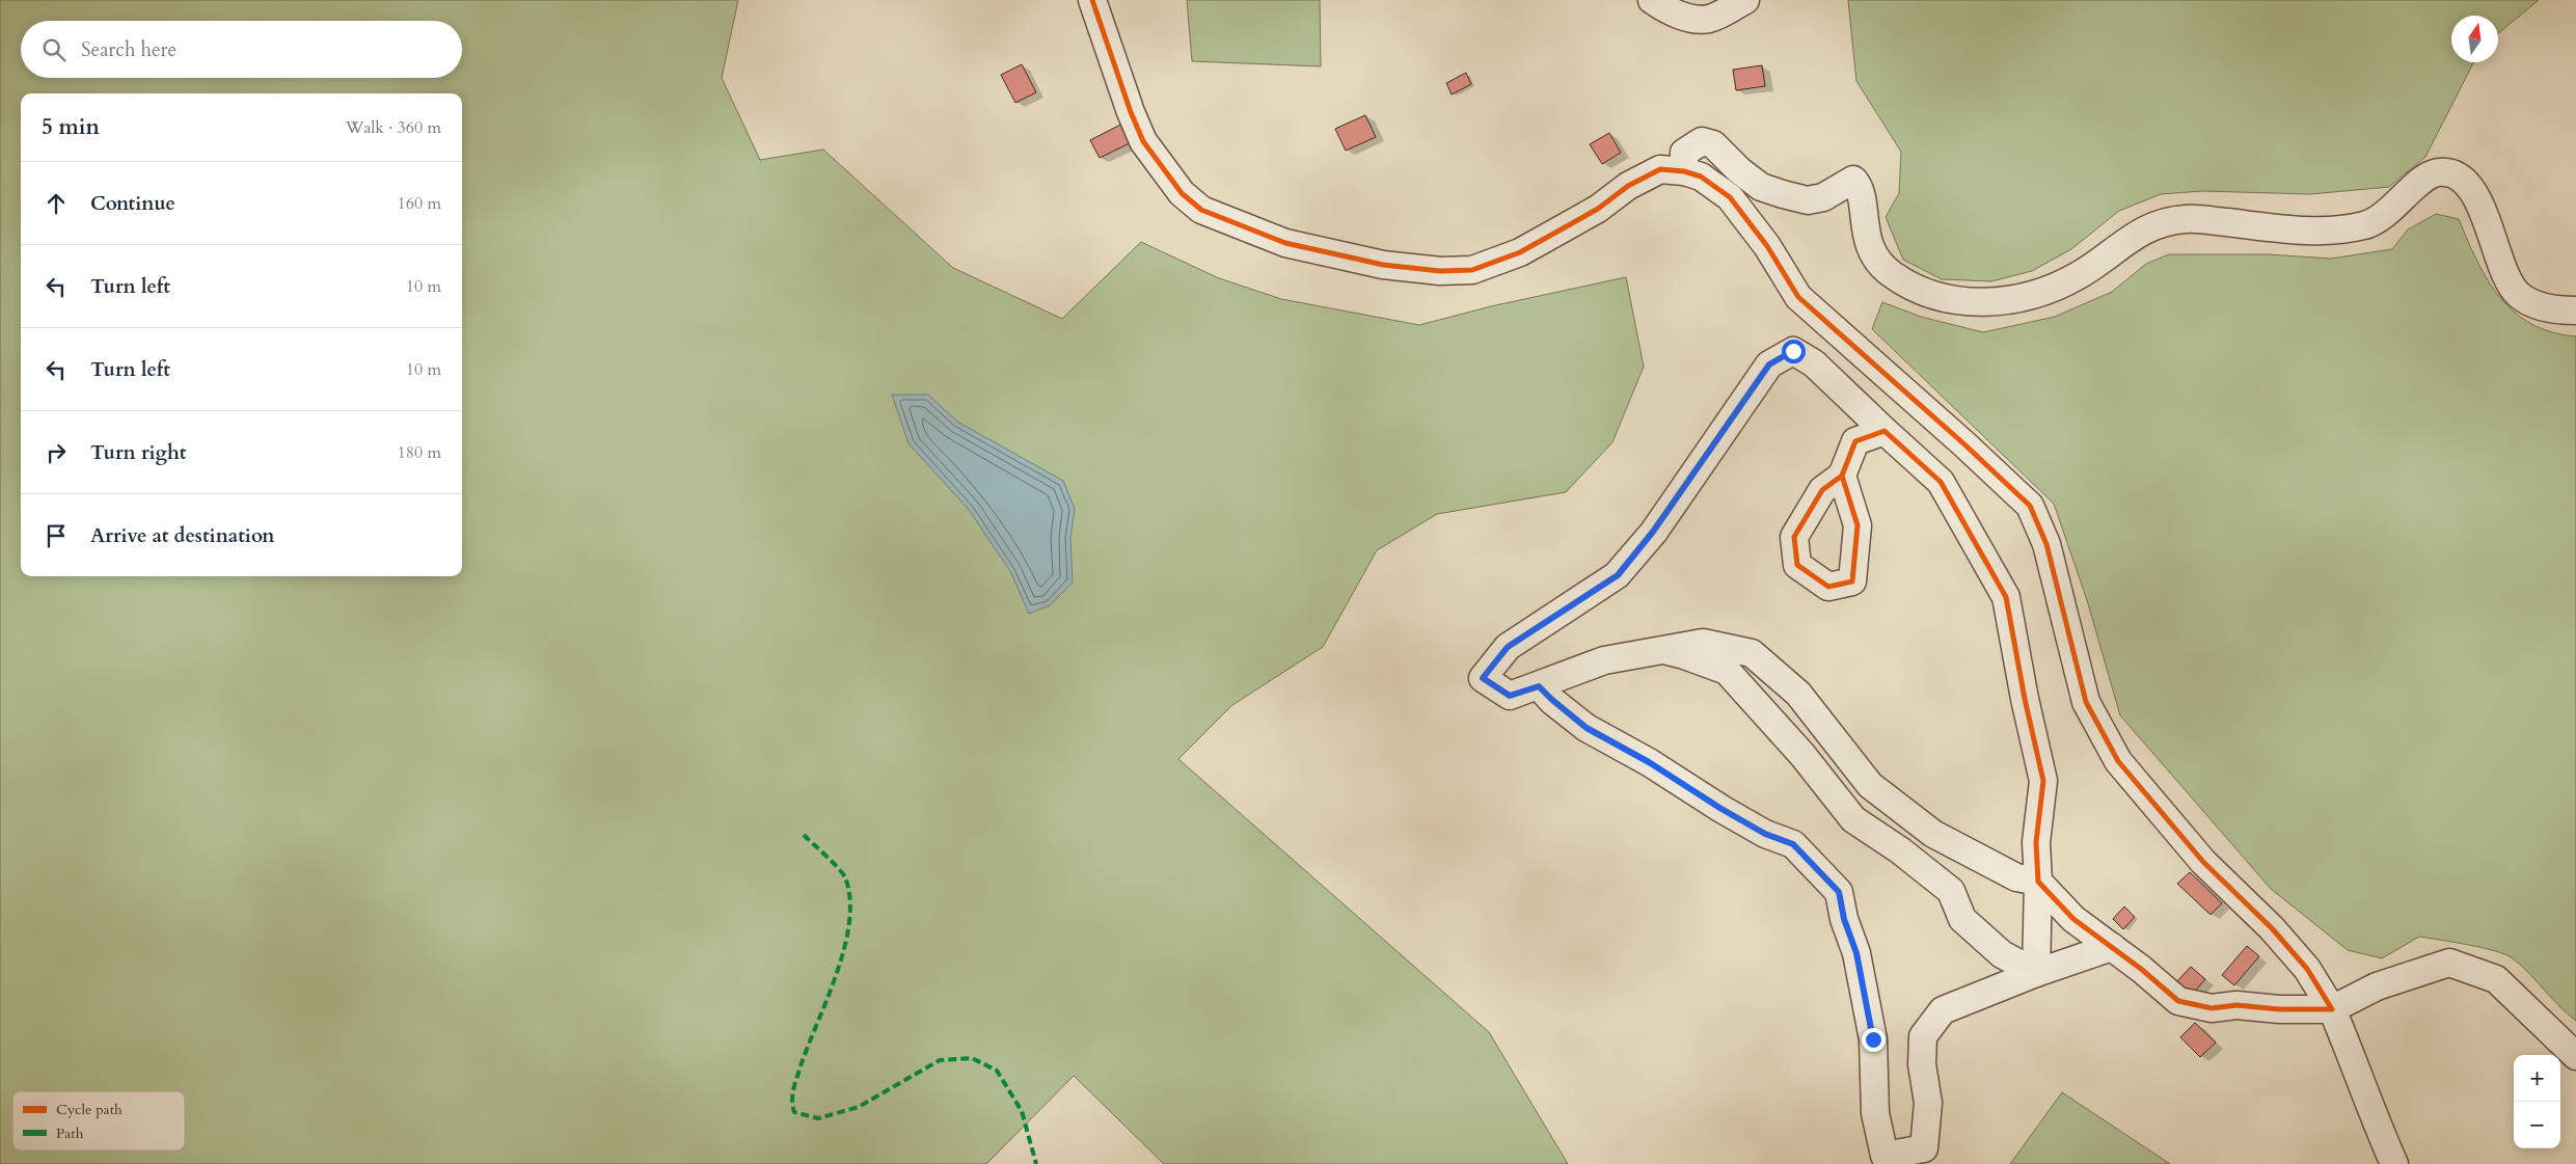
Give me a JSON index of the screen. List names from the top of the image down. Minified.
{"legend":["Cycle path","Path"],"north":"top","page":{"search":"Search here","heading":["5 min","Walk · 360 m"],"list":[["Continue","160 m"],["Turn left","10 m"],["Turn left","10 m"],["Turn right","180 m"],"Arrive at destination"],"map_buttons":["+","−"]}}
